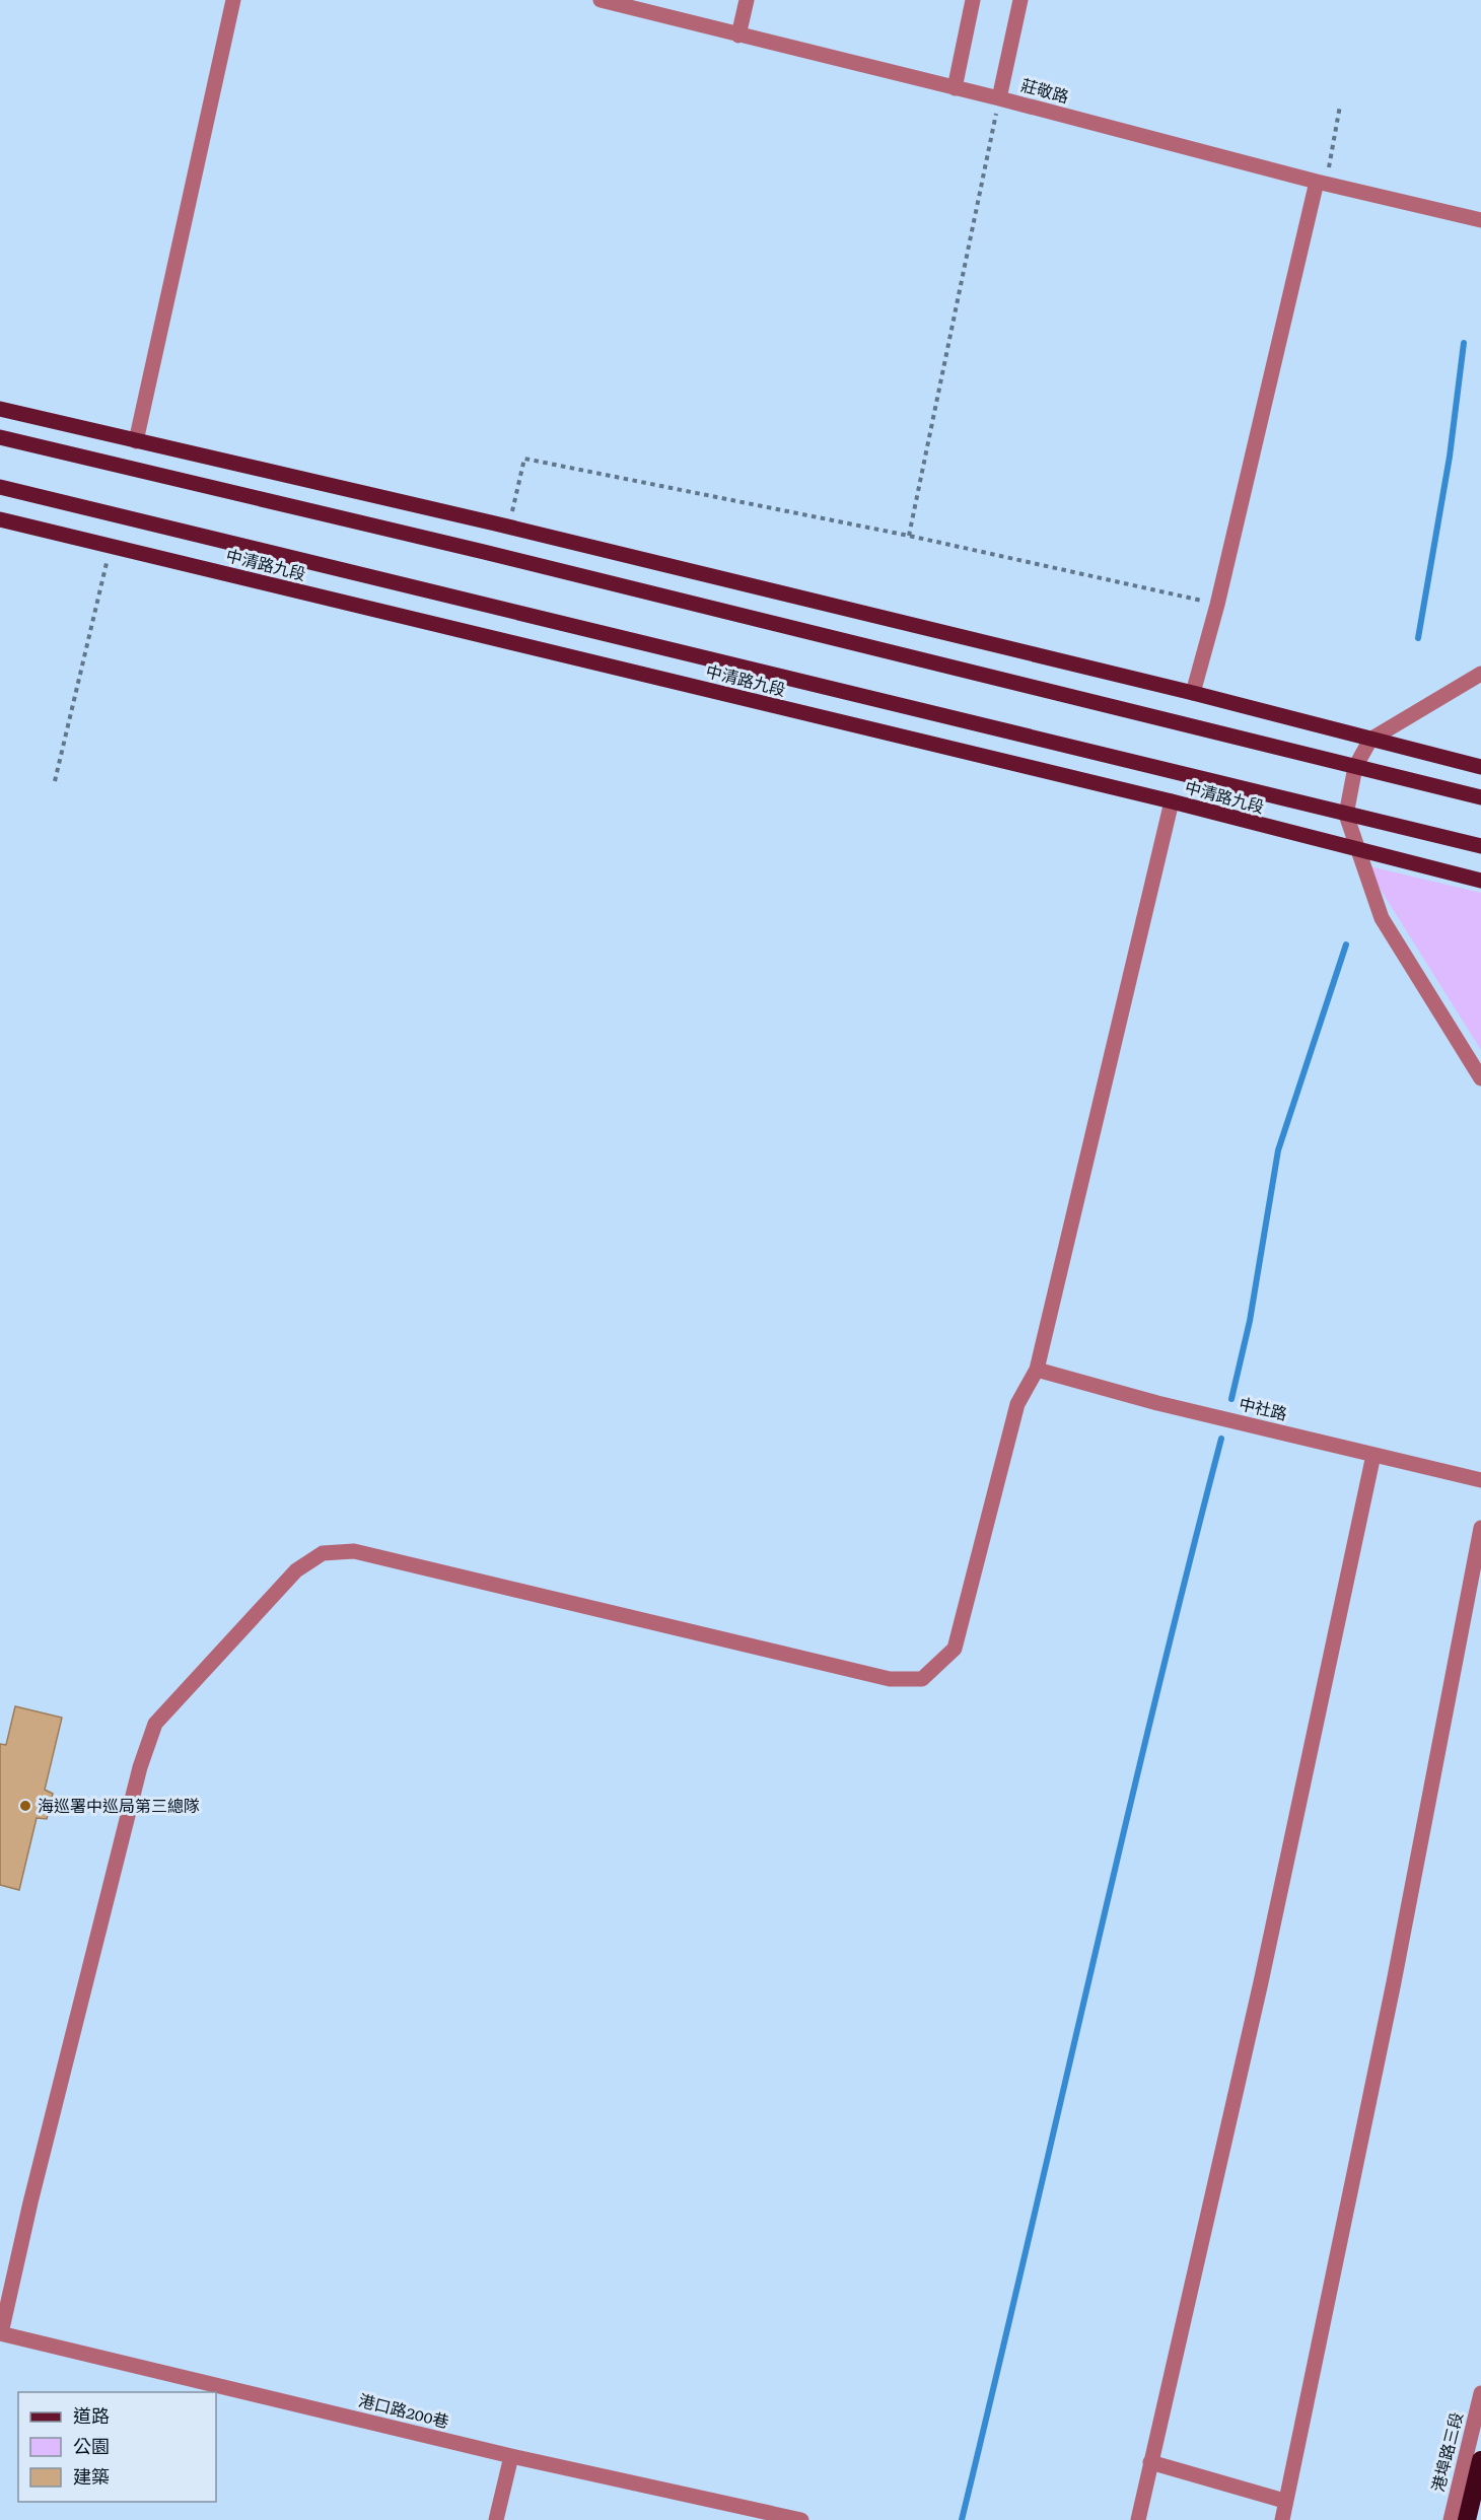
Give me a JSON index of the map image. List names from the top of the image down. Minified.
{"streets":{"main road":["中清路九段"],"street":["莊敬路","中社路","港口路200巷","港埠路三段"]},"places":["海巡署中巡局第三總隊"],"legend":["道路","公園","建築"]}
